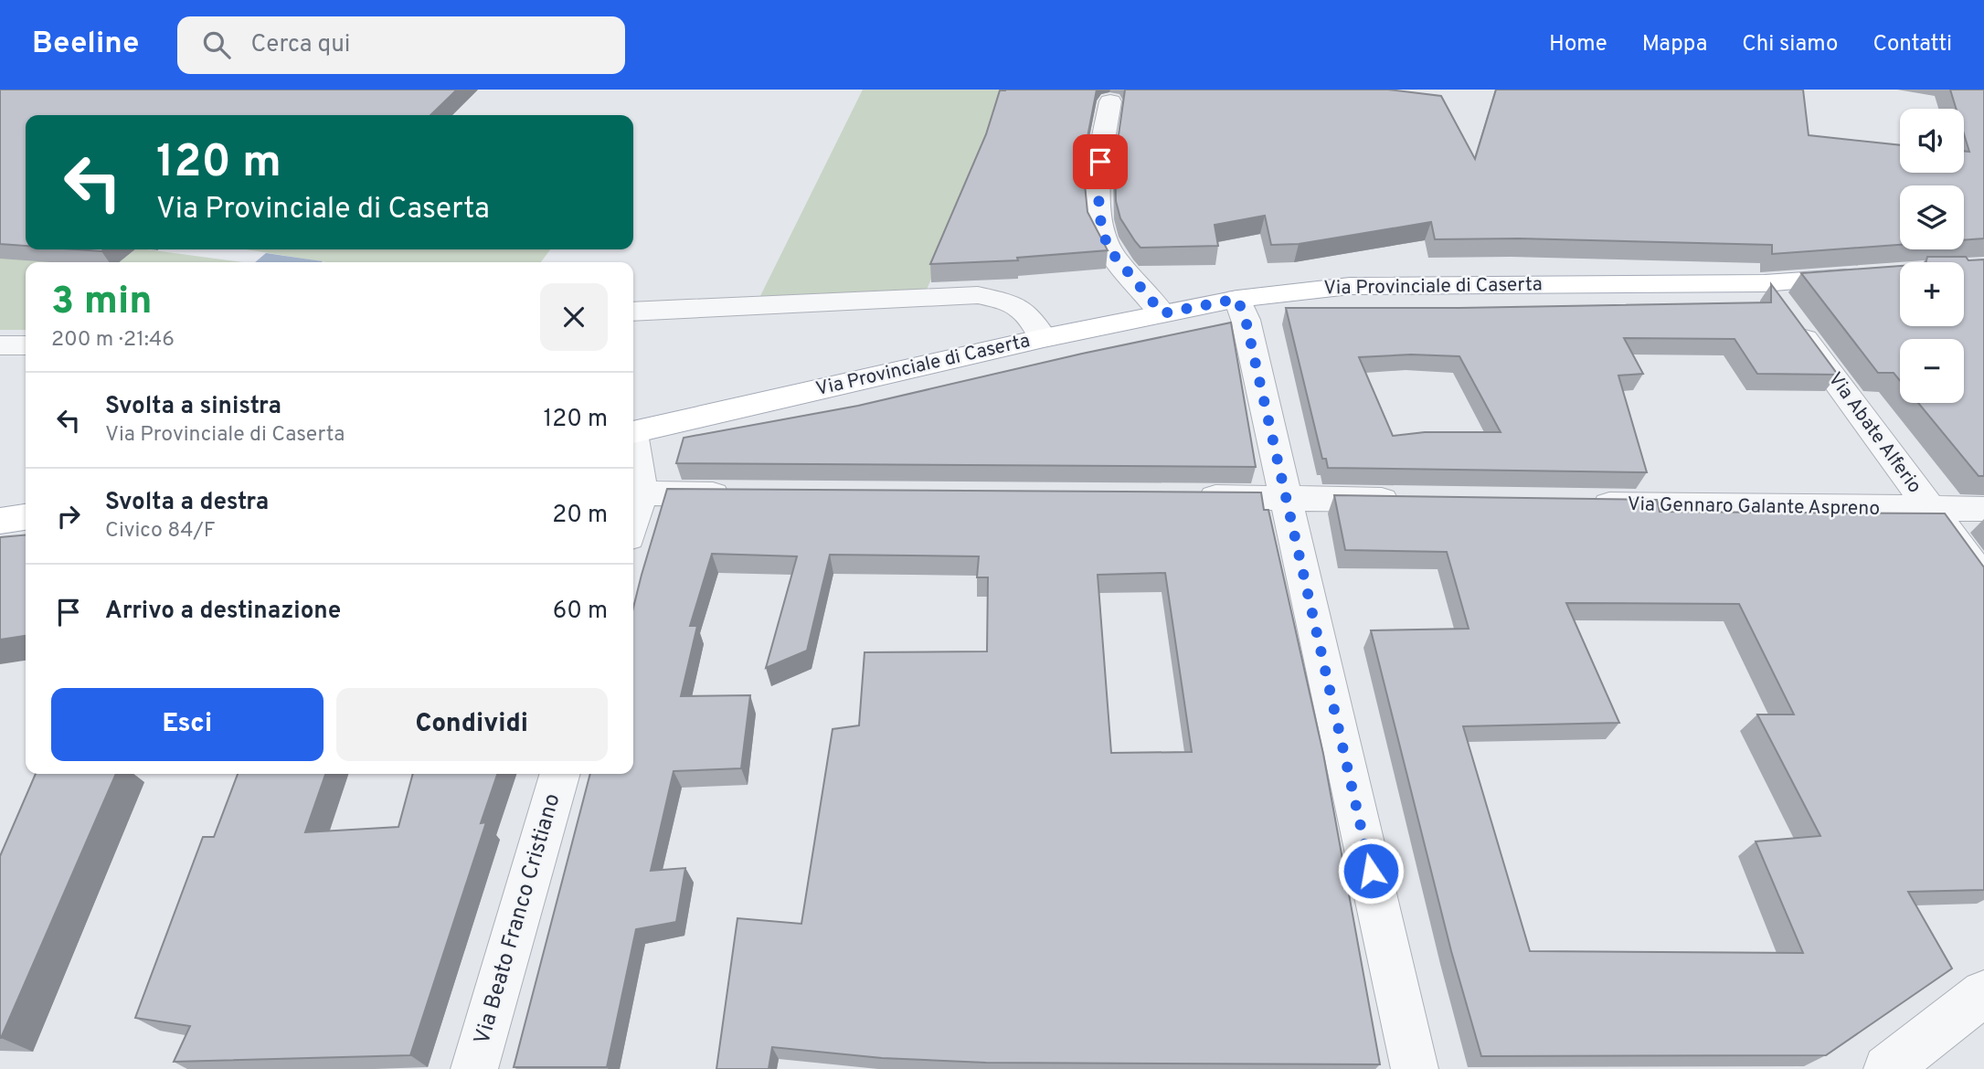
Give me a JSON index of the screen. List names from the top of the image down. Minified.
{"streets":{"main road":["Via Provinciale di Caserta"],"street":["Via Abate Alferio","Via Gennaro Galante Aspreno","Via Beato Franco Cristiano"]},"crossings":[["Via Provinciale di Caserta","Via Abate Alferio"],["Via Abate Alferio","Via Gennaro Galante Aspreno"]],"page":{"header":"Beeline","search":"Cerca qui","nav":["Home","Mappa","Chi siamo","Contatti"],"map_buttons":["+","−"],"turn":["120 m","Via Provinciale di Caserta"],"heading":["3 min","200 m · 21:46"],"list":[{"name":"Svolta a sinistra","note":"Via Provinciale di Caserta","value":"120 m"},{"name":"Svolta a destra","note":"Civico 84/F","value":"20 m"},{"name":"Arrivo a destinazione","value":"60 m"}],"buttons":["Esci","Condividi"]}}
